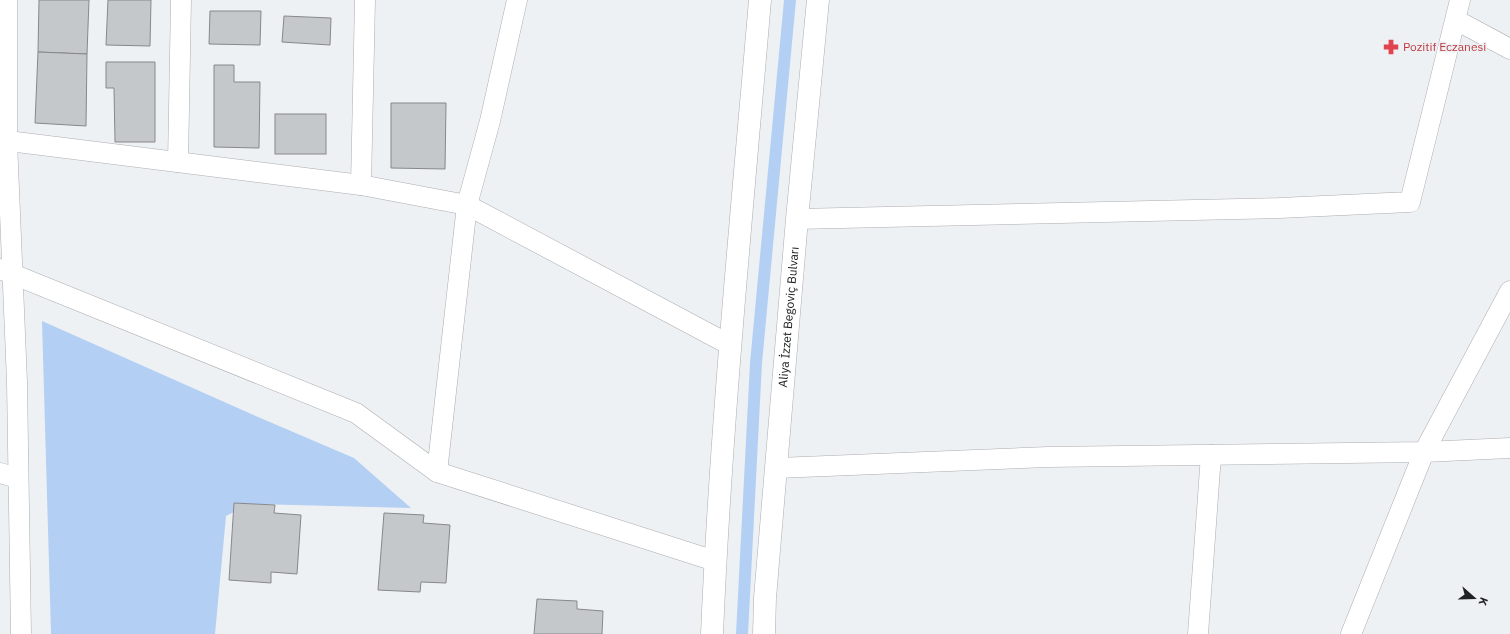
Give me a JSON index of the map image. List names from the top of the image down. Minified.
{"streets":{"main road":["Aliya İzzet Begoviç Bulvarı"]},"places":{"pharmacy":["Pozitif Eczanesi"]},"north":"right"}
